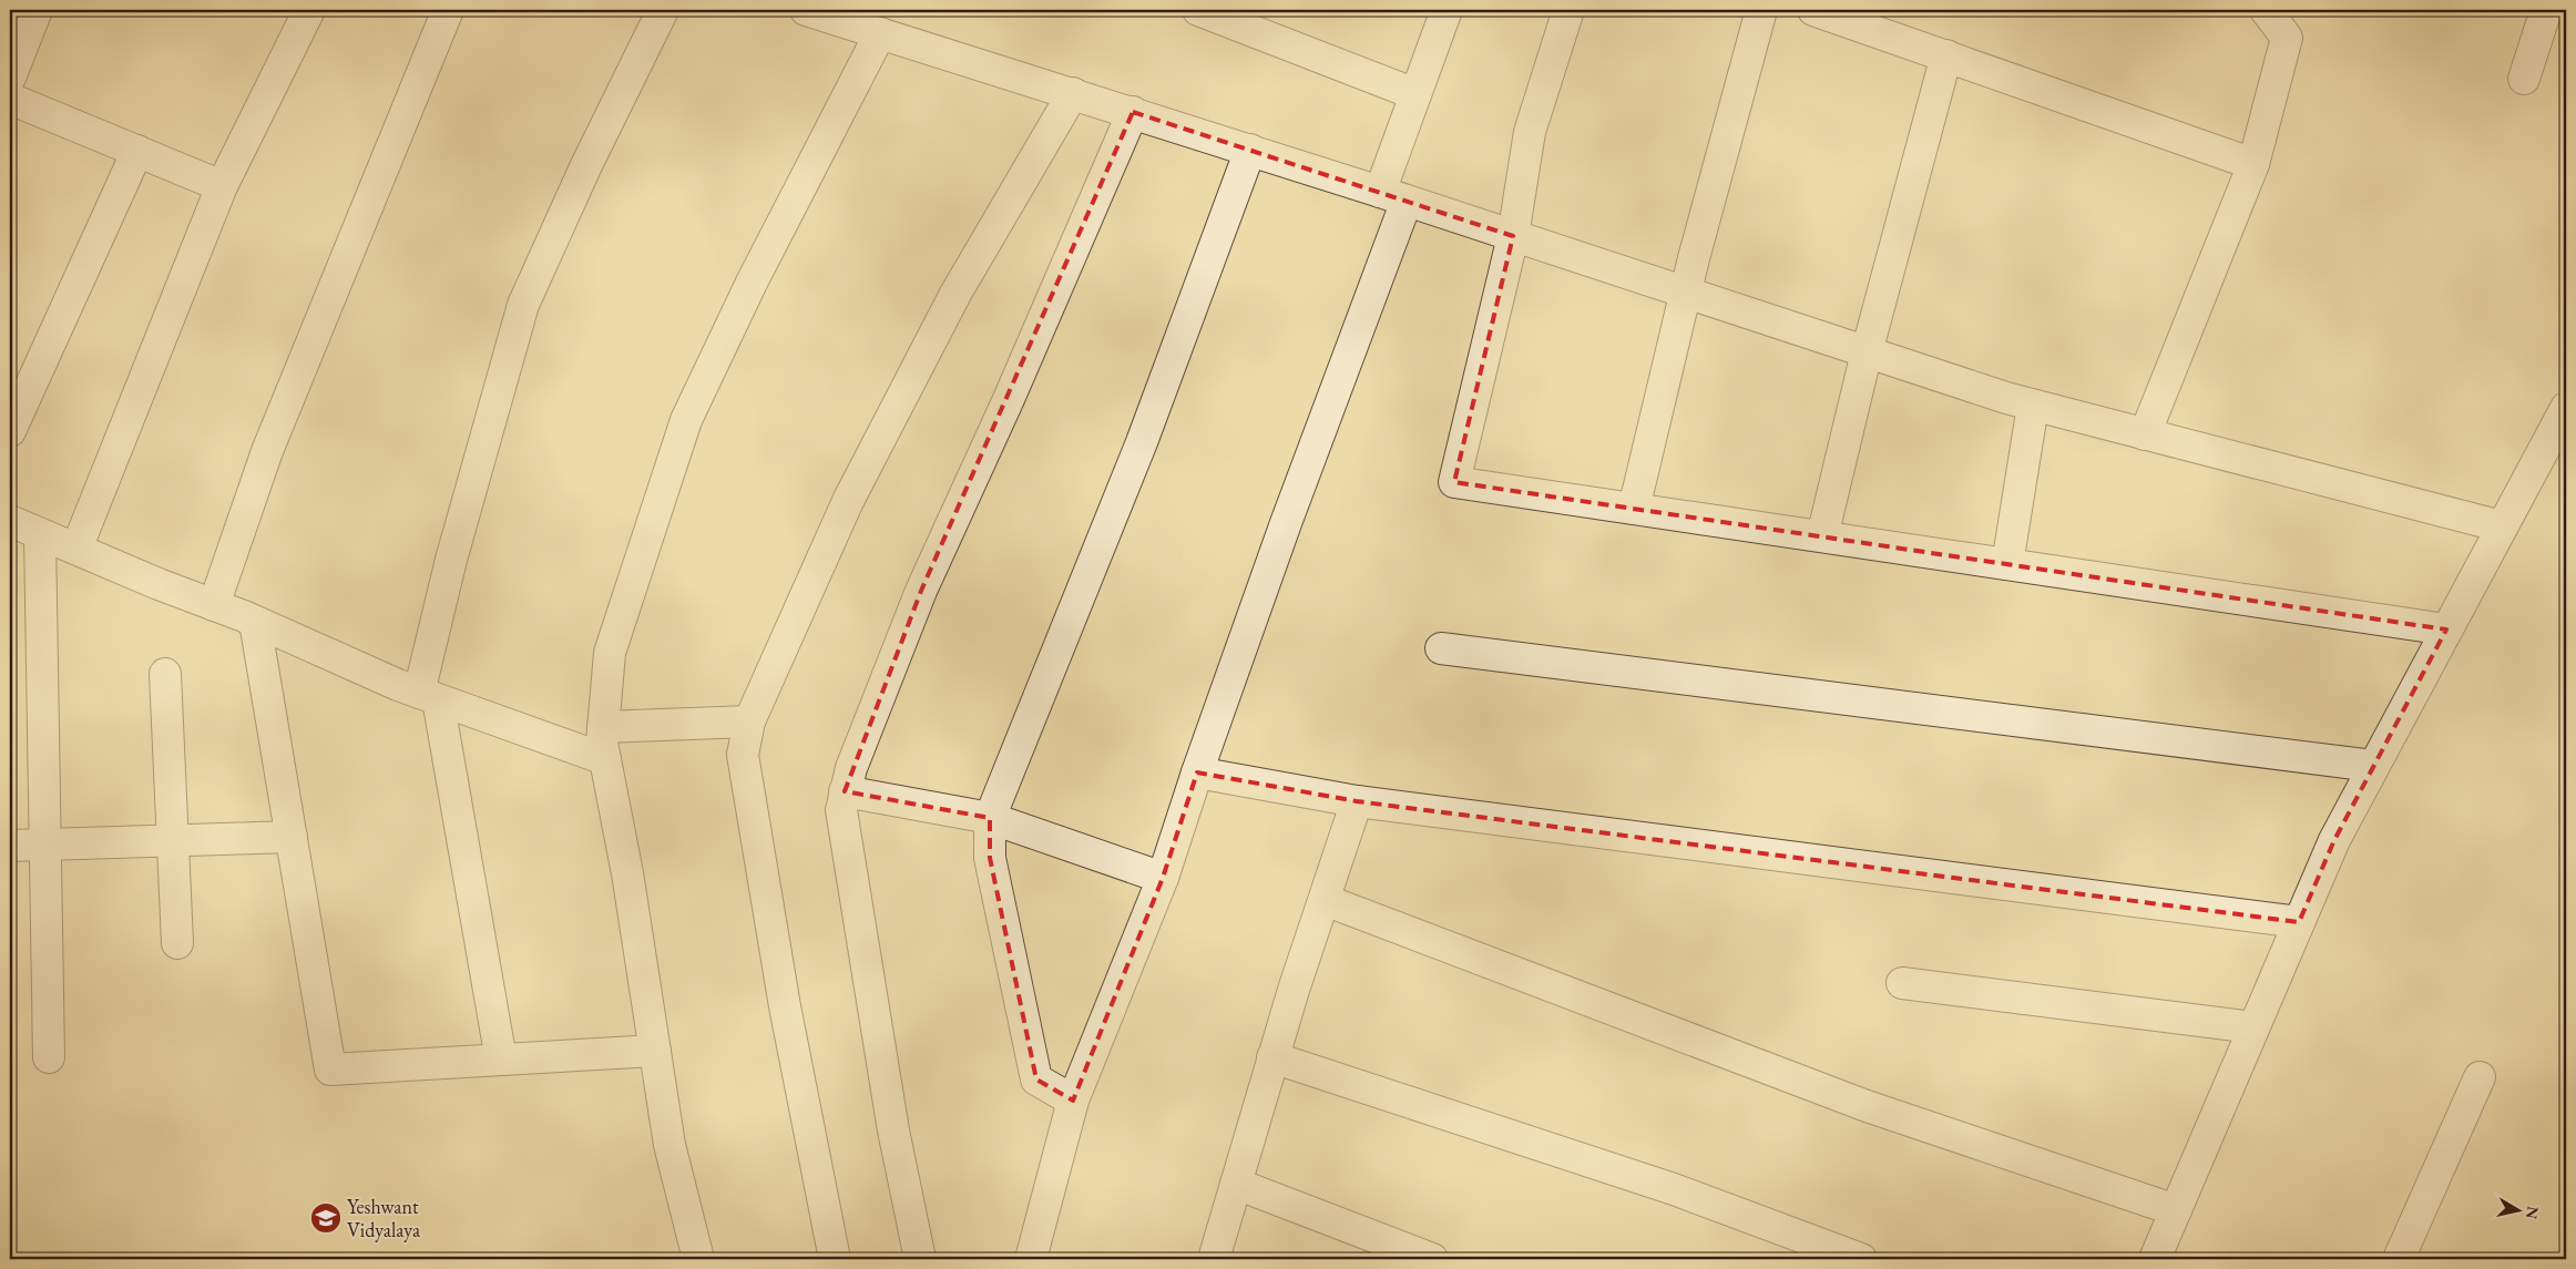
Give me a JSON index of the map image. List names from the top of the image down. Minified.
{"places":{"school or university":["Yeshwant Vidyalaya"]},"north":"right"}
